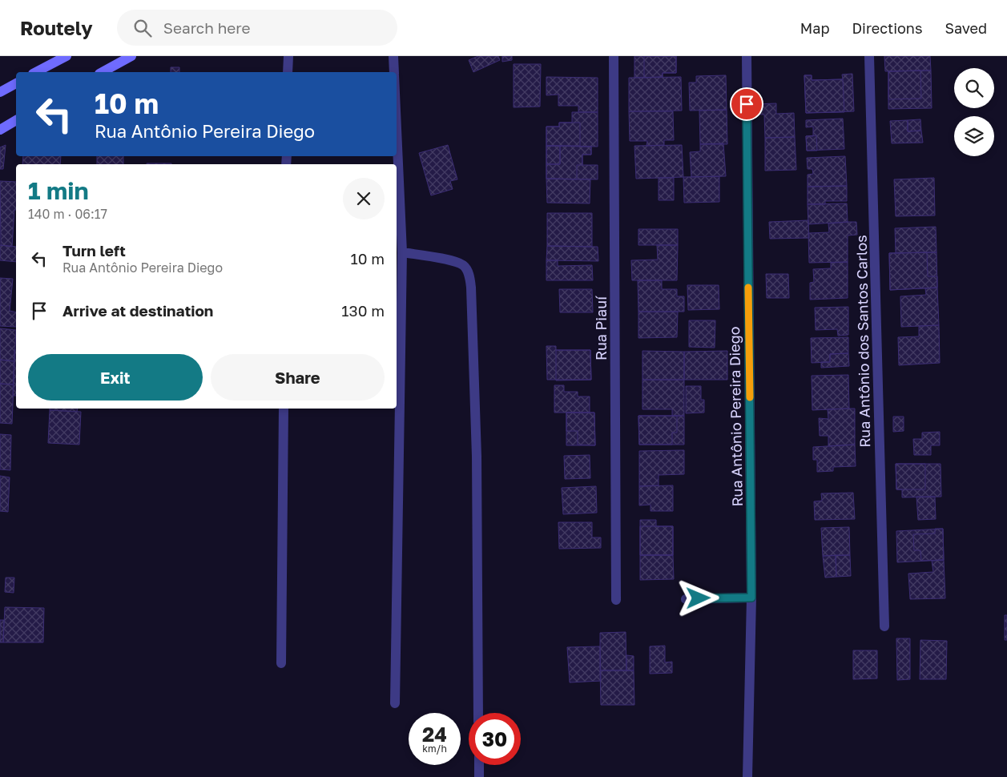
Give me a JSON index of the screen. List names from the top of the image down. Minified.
{"streets":{"street":["Rua Piauí","Rua Antônio dos Santos Carlos","Rua Antônio Pereira Diego"]},"page":{"header":"Routely","search":"Search here","nav":["Map","Directions","Saved"],"turn":["10 m","Rua Antônio Pereira Diego"],"heading":["1 min","140 m · 06:17"],"list":[{"name":"Turn left","note":"Rua Antônio Pereira Diego","value":"10 m"},{"name":"Arrive at destination","value":"130 m"}],"buttons":["Exit","Share"],"speed":"24 km/h","limit":"30"}}
